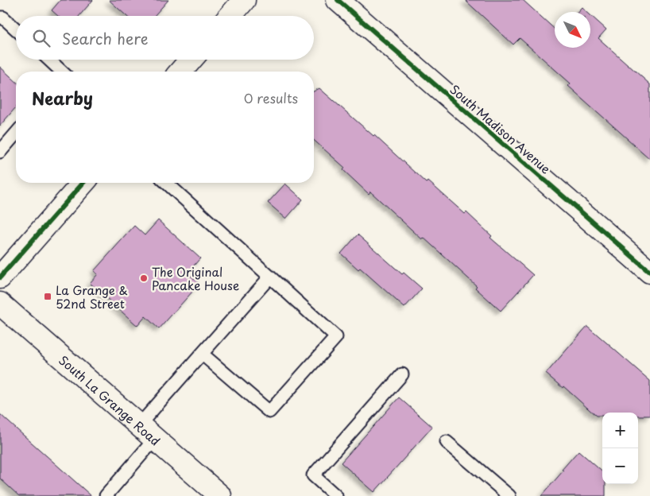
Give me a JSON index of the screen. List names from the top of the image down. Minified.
{"streets":{"street":["South Madison Avenue","South La Grange Road"]},"places":{"other":["The Original Pancake House"],"transit":["La Grange & 52nd Street"]},"north":"bottom right","page":{"search":"Search here","heading":["Nearby","0 results"],"map_buttons":["+","−"]}}
